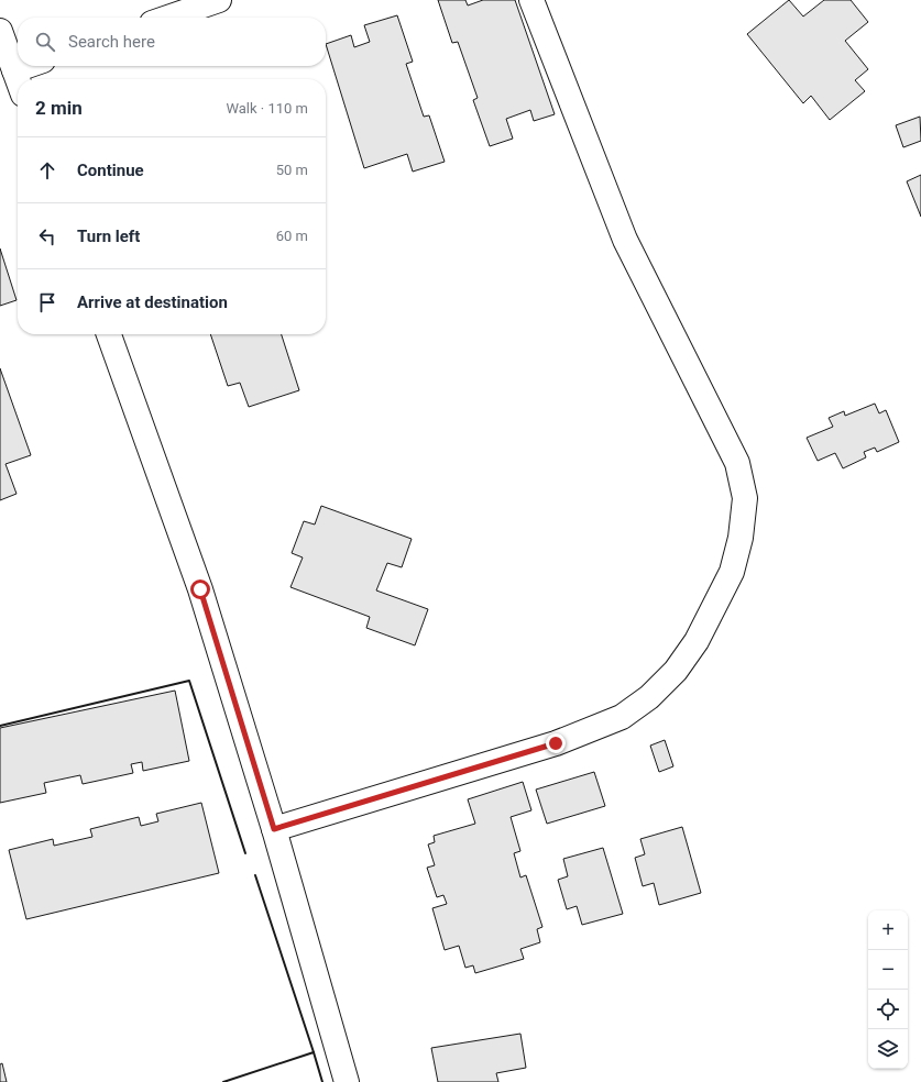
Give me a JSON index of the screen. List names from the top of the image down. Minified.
{"page":{"search":"Search here","heading":["2 min","Walk · 110 m"],"list":[["Continue","50 m"],["Turn left","60 m"],"Arrive at destination"],"map_buttons":["+","−"]}}
